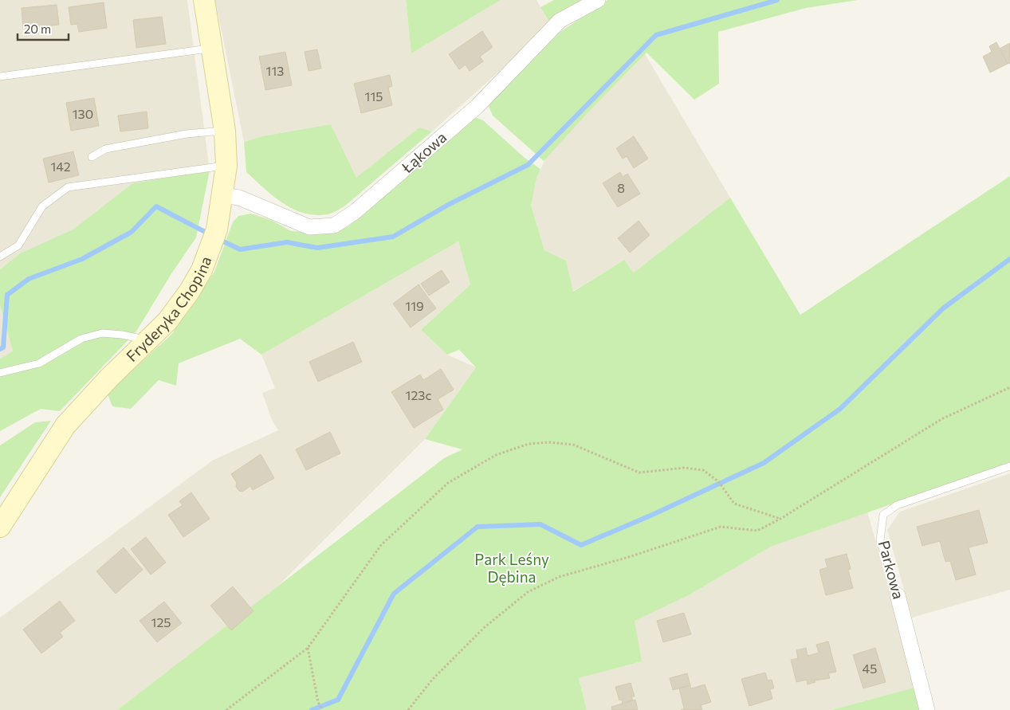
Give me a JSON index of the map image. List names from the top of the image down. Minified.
{"streets":{"street":["Łąkowa","Fryderyka Chopina","Parkowa"]},"crossings":[["Łąkowa","Fryderyka Chopina"]],"parks":["Park Leśny Dębina"],"house_numbers":["113","115","130","142","8","119","123c","125","45"],"scale_bar":"20 m"}
